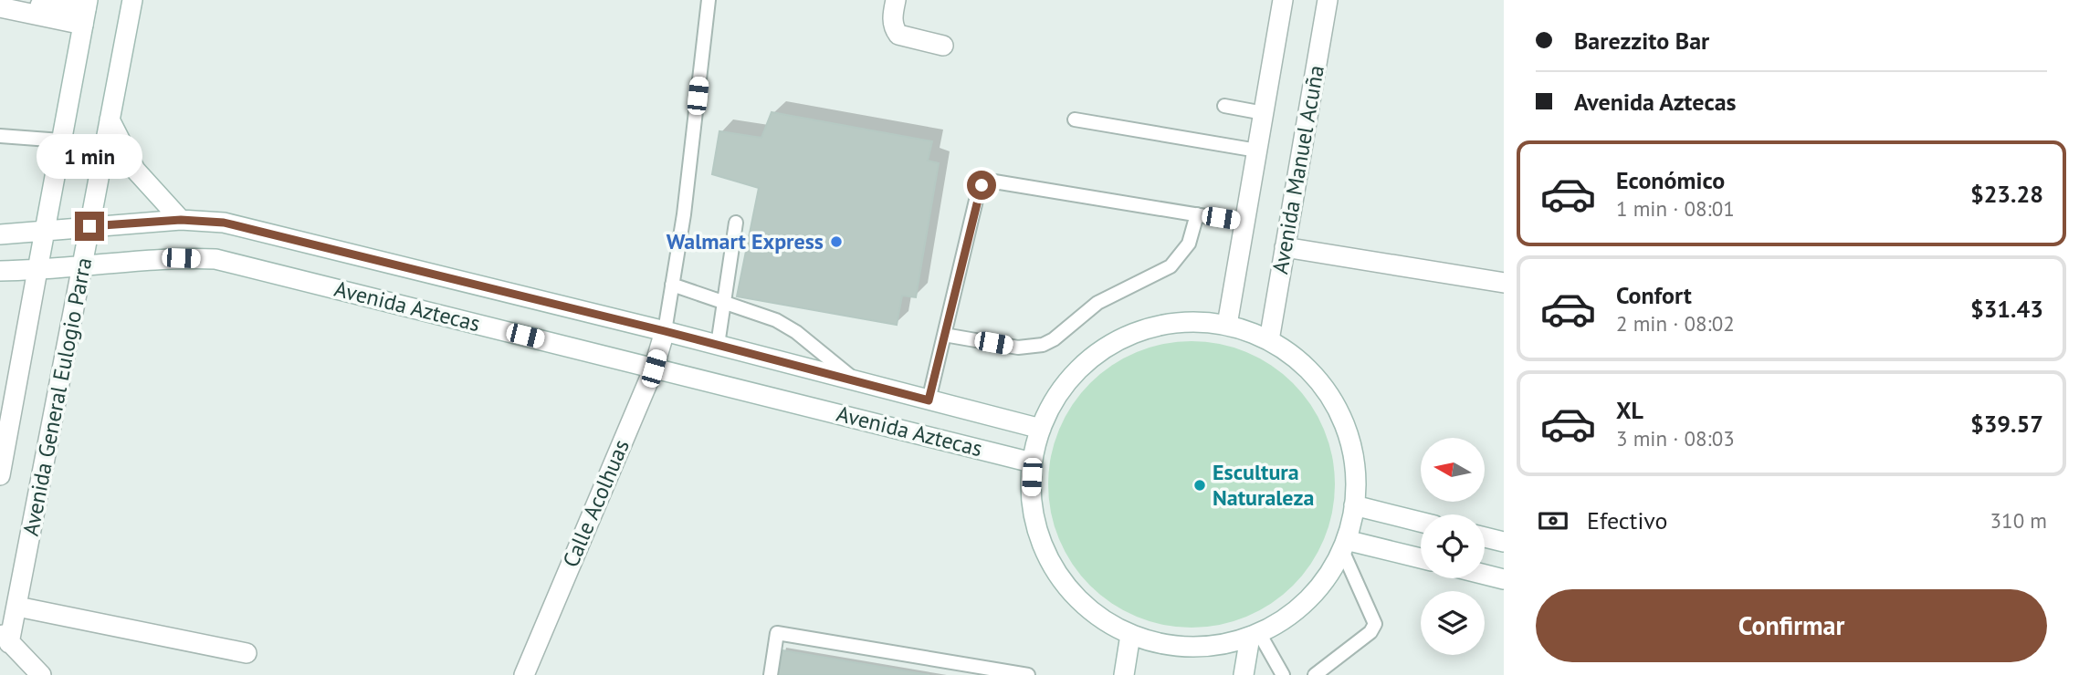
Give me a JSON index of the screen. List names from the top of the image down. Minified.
{"streets":{"street":["Avenida Manuel Acuña","Avenida Aztecas","Avenida General Eulogio Parra","Calle Acolhuas"]},"crossings":[["Avenida Aztecas","Avenida General Eulogio Parra"],["Avenida Aztecas","Calle Acolhuas"]],"places":["Walmart Express","Escultura Naturaleza"],"north":"left","page":{"banner":["Barezzito Bar","Avenida Aztecas"],"bubble":"1 min","list":[{"name":"Económico","note":"1 min · 08:01","value":"$23.28"},{"name":"Confort","note":"2 min · 08:02","value":"$31.43"},{"name":"XL","note":"3 min · 08:03","value":"$39.57"}],"pay":["Efectivo","310 m"],"buttons":"Confirmar"}}
